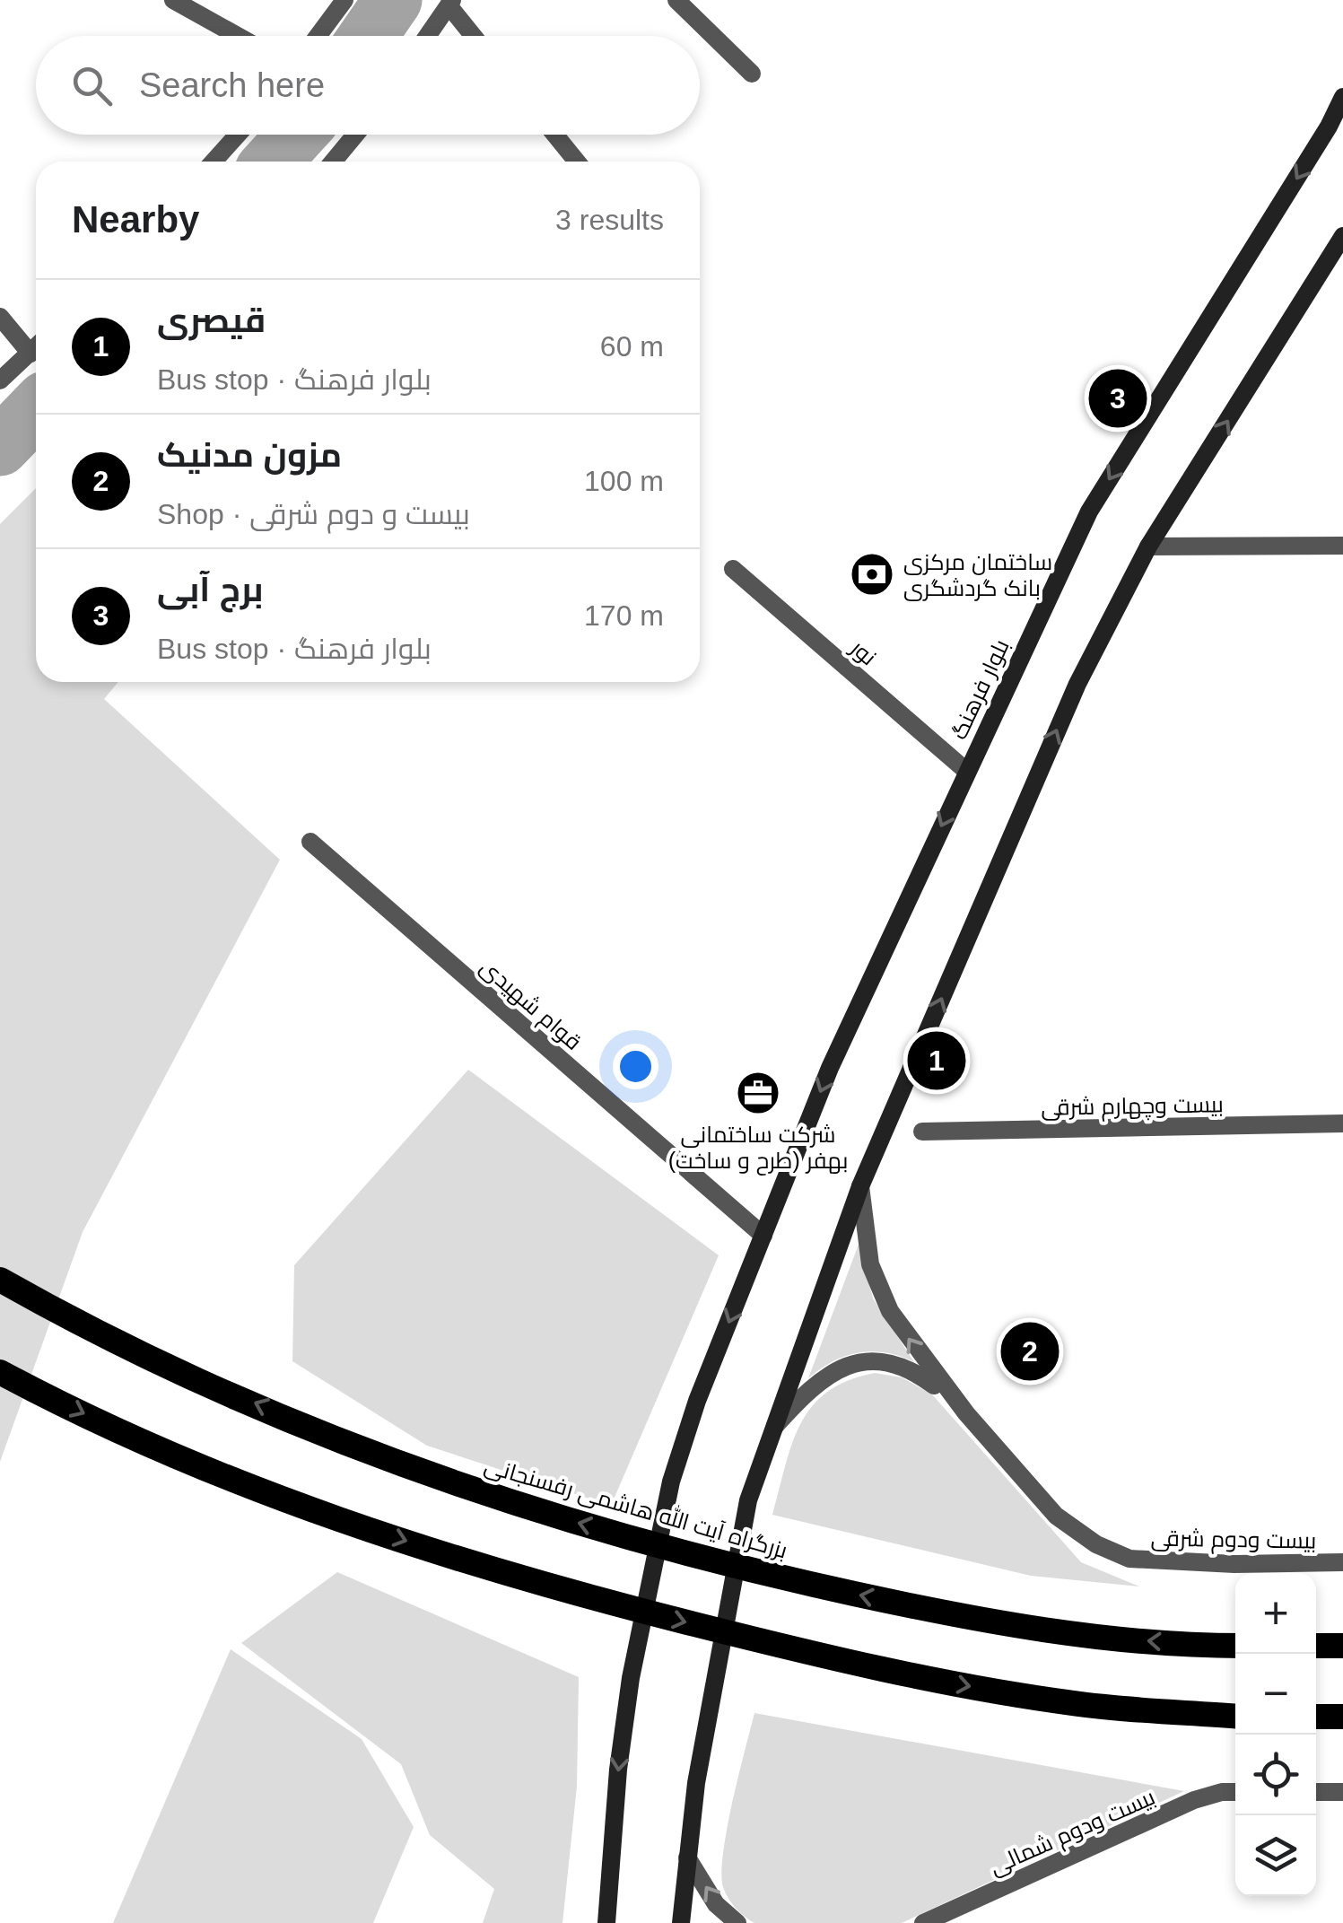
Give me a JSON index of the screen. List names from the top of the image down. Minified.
{"streets":{"highway":["بزرگراه آیت الله هاشمی رفسنجانی"],"main road":["بلوار فرهنگ"],"street":["نور","قوام شهیدی","بیست وچهارم شرقی","بیست ودوم شرقی","بیست ودوم شمالی"]},"crossings":[["نور","بلوار فرهنگ"],["بلوار فرهنگ","قوام شهیدی"]],"places":{"bank":["ساختمان مرکزی بانک گردشگری"],"office":["شرکت ساختمانی بهفر (طرح و ساخت)"]},"page":{"search":"Search here","heading":["Nearby","3 results"],"list":[{"mark":"1","name":"قیصری","note":"Bus stop · بلوار فرهنگ","value":"60 m"},{"mark":"2","name":"مزون مدنیک","note":"Shop · بیست و دوم شرقی","value":"100 m"},{"mark":"3","name":"برج آبی","note":"Bus stop · بلوار فرهنگ","value":"170 m"}],"pins":["3","1","2"],"map_buttons":["+","−"]}}
